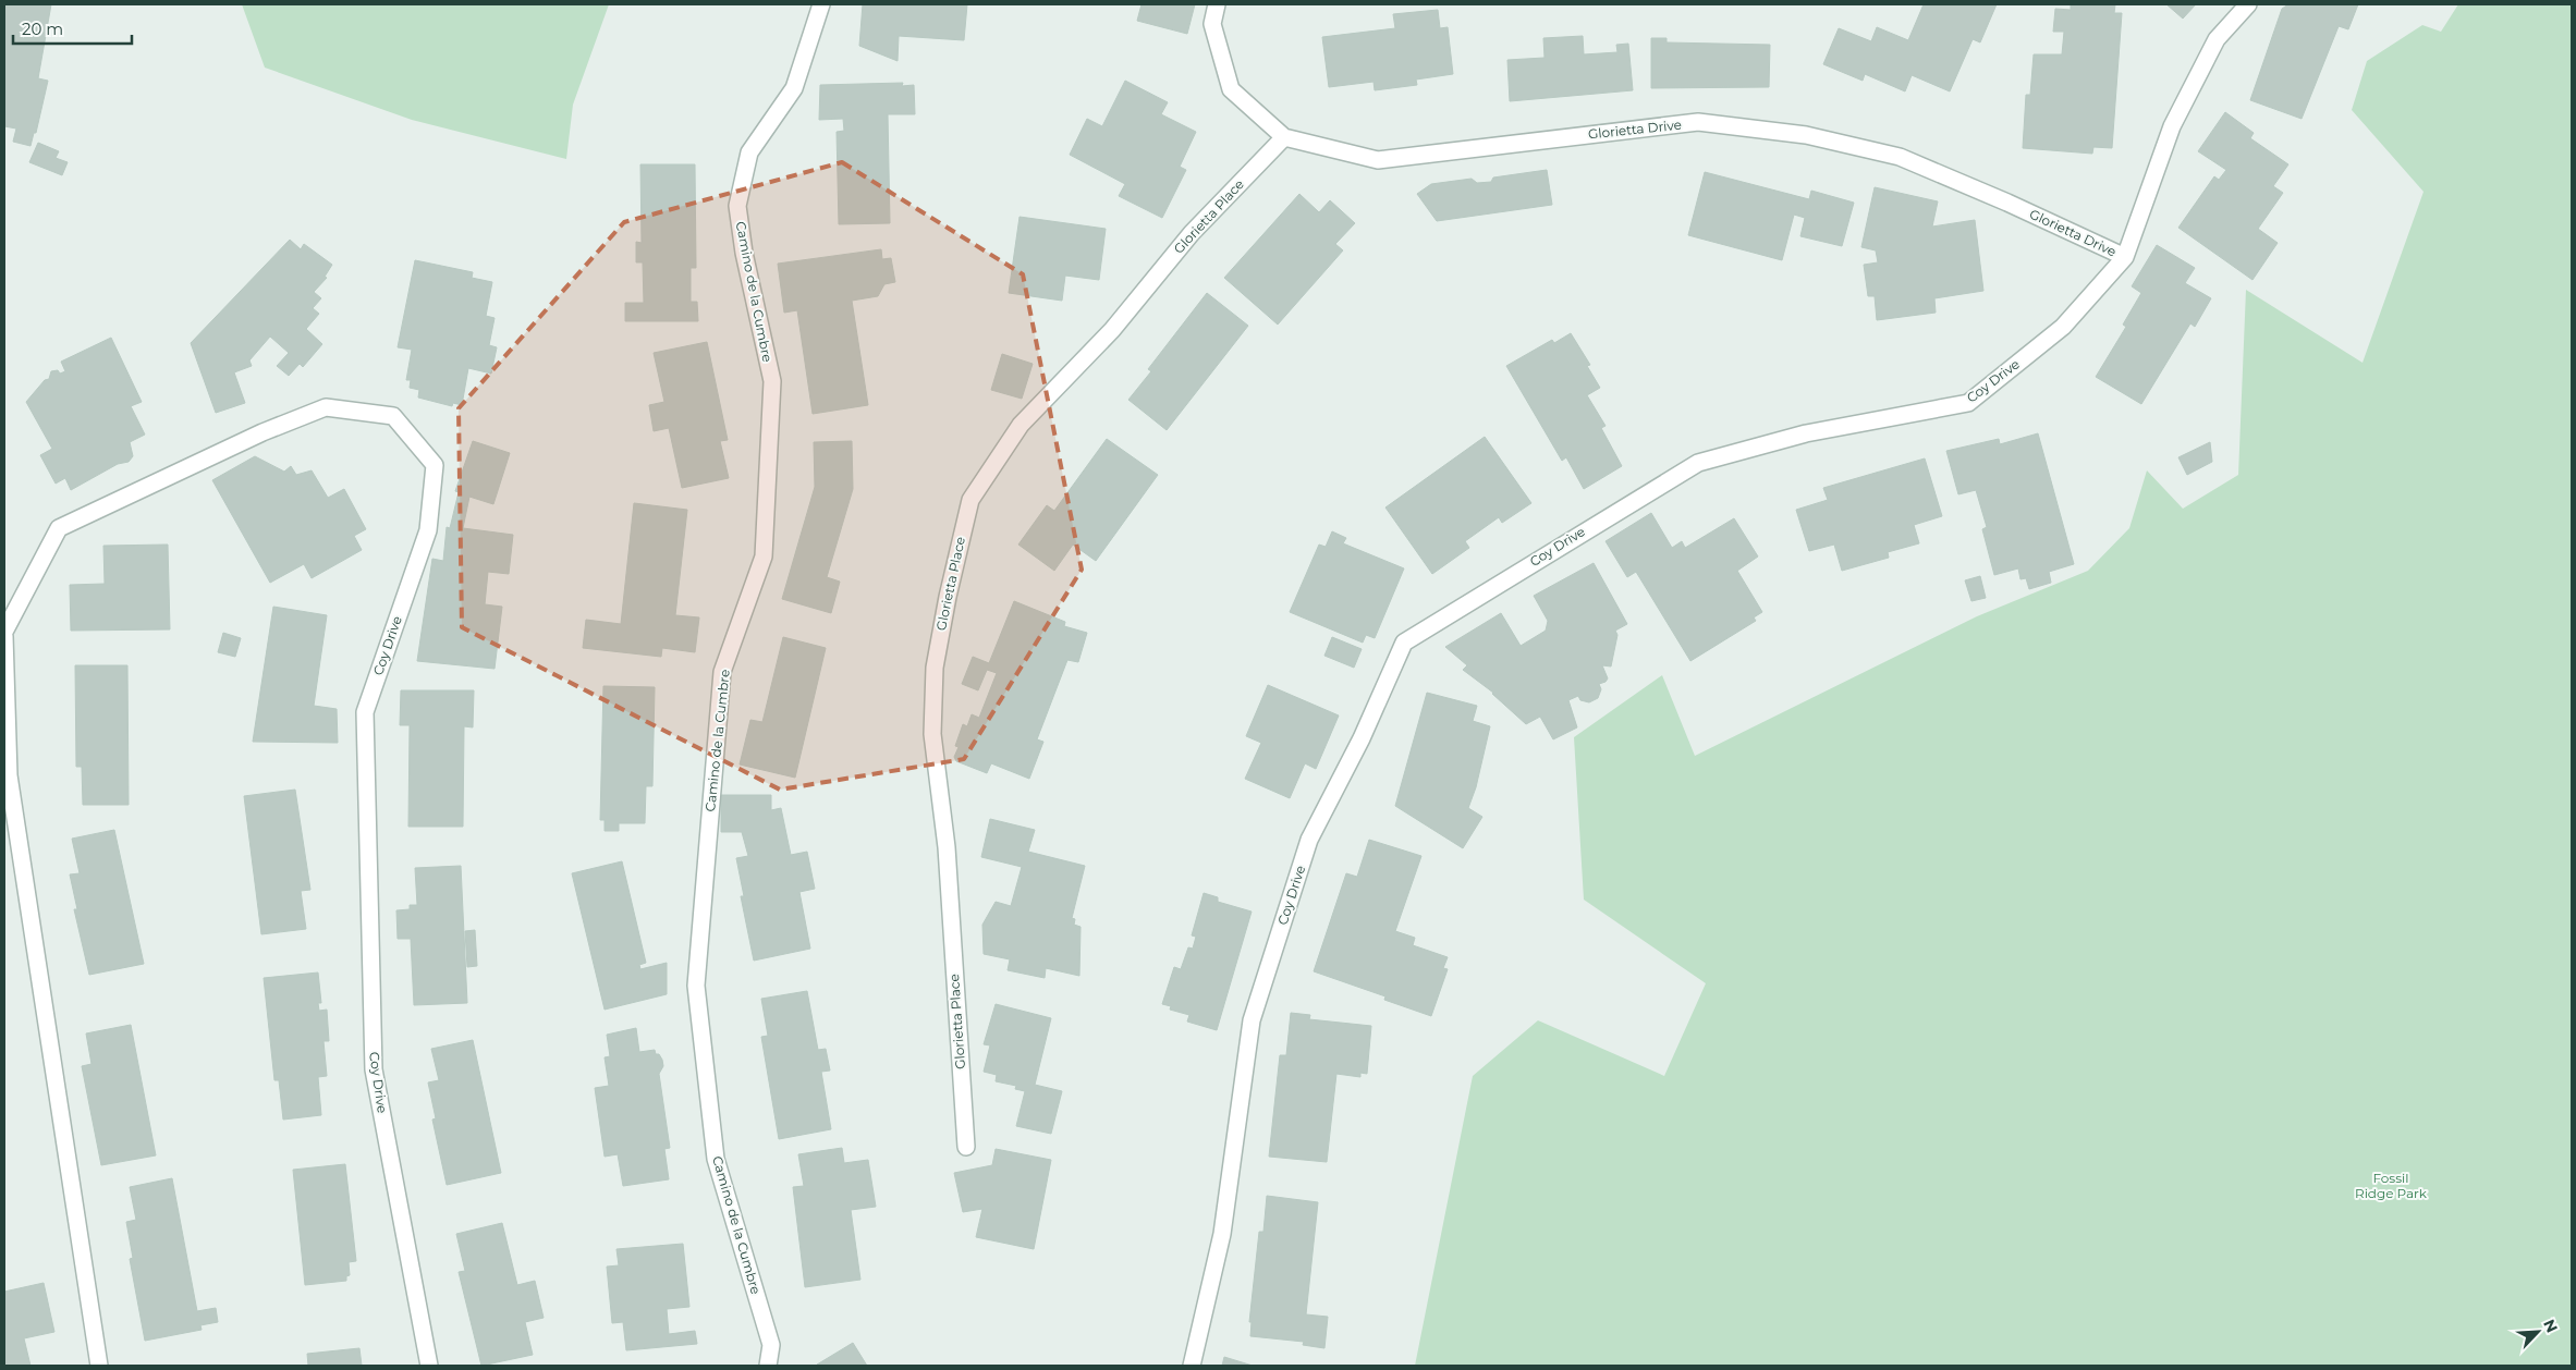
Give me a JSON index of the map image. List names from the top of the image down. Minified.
{"streets":{"street":["Glorietta Drive","Glorietta Place","Camino de la Cumbre","Coy Drive"]},"crossings":[["Glorietta Drive","Glorietta Place"],["Glorietta Drive","Coy Drive"]],"parks":["Fossil Ridge Park"],"scale_bar":"20 m","north":"top right"}
